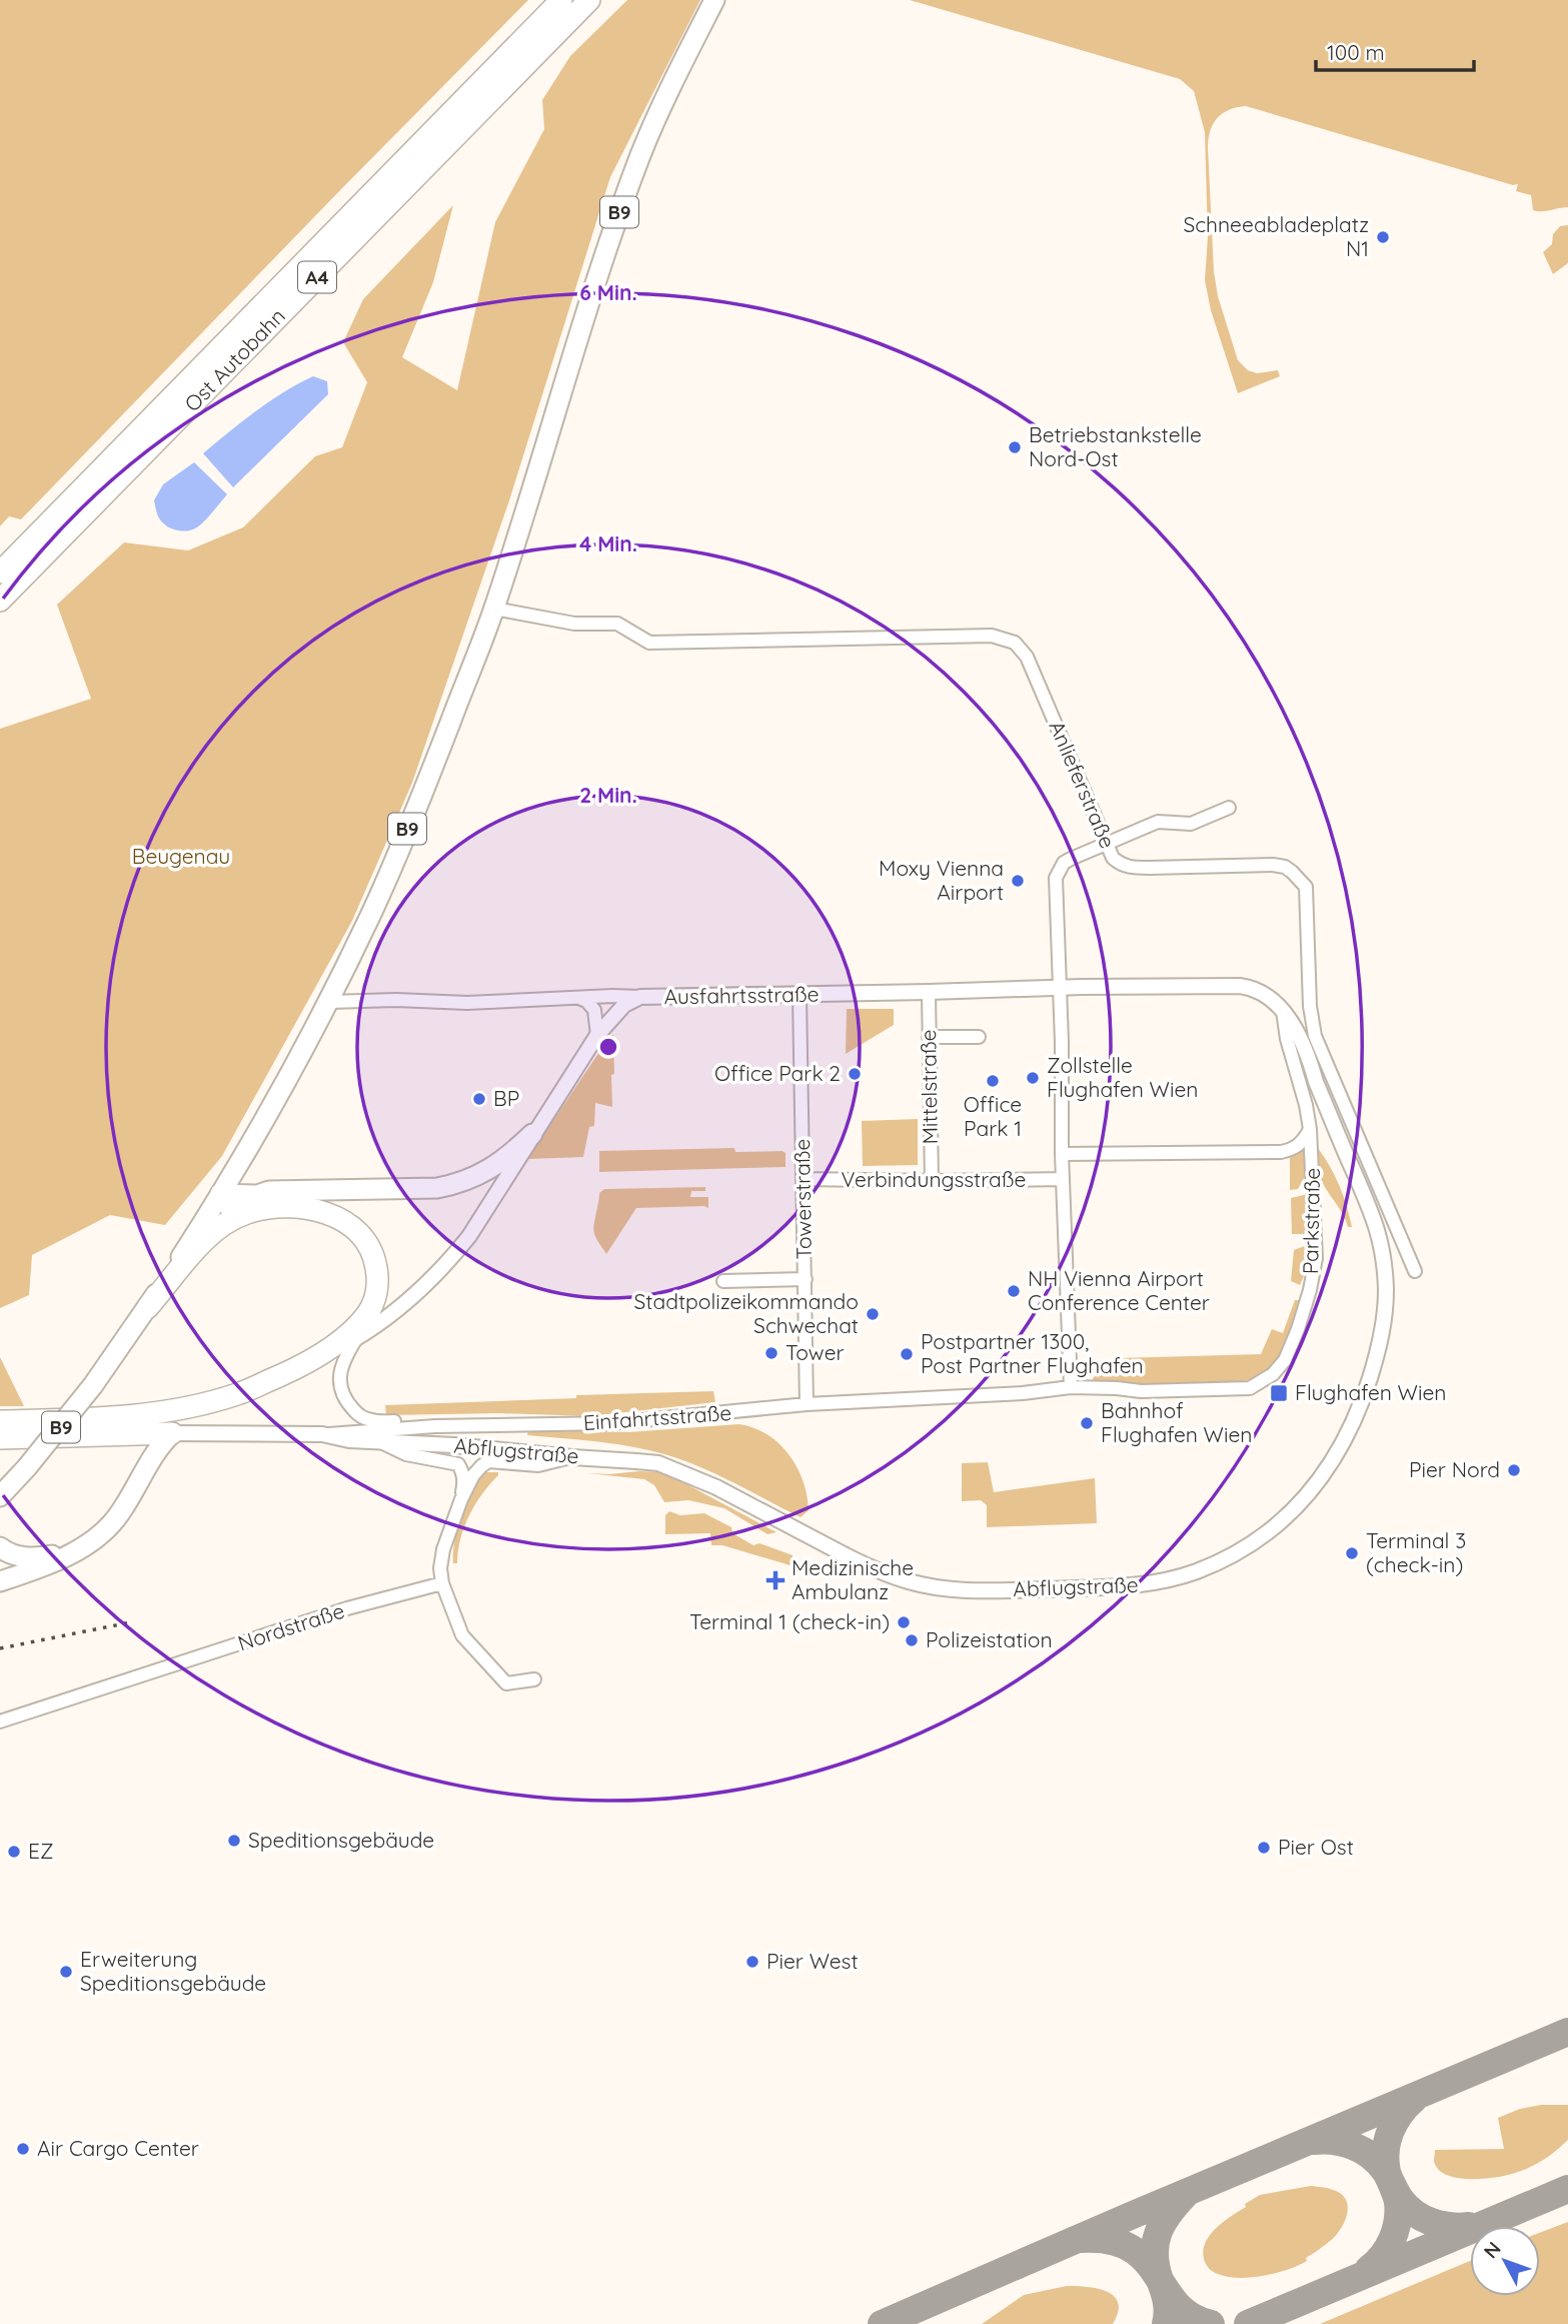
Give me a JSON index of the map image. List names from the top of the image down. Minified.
{"streets":{"highway":["A4","Ost Autobahn"],"main road":["B9"],"street":["Anlieferstraße","Ausfahrtsstraße","Mittelstraße","Verbindungsstraße","Towerstraße","Parkstraße","Einfahrtsstraße","Abflugstraße","Nordstraße"]},"crossings":[["B9","Anlieferstraße"],["Ausfahrtsstraße","Mittelstraße"],["Ausfahrtsstraße","Towerstraße"],["Ausfahrtsstraße","Parkstraße"],["Ausfahrtsstraße","Abflugstraße"],["Mittelstraße","Verbindungsstraße"],["Verbindungsstraße","Towerstraße"],["Towerstraße","Einfahrtsstraße"],["Parkstraße","Einfahrtsstraße"],["Parkstraße","Abflugstraße"],["Einfahrtsstraße","Abflugstraße"]],"parks":["Beugenau"],"places":{"other":["Schneeabladeplatz N1","Betriebstankstelle Nord-Ost","Moxy Vienna Airport","Office Park 2","Zollstelle Flughafen Wien","Office Park 1","BP","NH Vienna Airport Conference Center","Stadtpolizeikommando Schwechat","Tower","Postpartner 1300, Post Partner Flughafen","Bahnhof Flughafen Wien","Pier Nord","Terminal 3 (check-in)","Terminal 1 (check-in)","Polizeistation","Speditionsgebäude","Pier Ost","EZ","Pier West","Erweiterung Speditionsgebäude","Air Cargo Center"],"transit":["Flughafen Wien"],"health":["Medizinische Ambulanz"]},"scale_bar":"100 m","north":"top left","rings":["6 Min.","4 Min.","2 Min."]}
